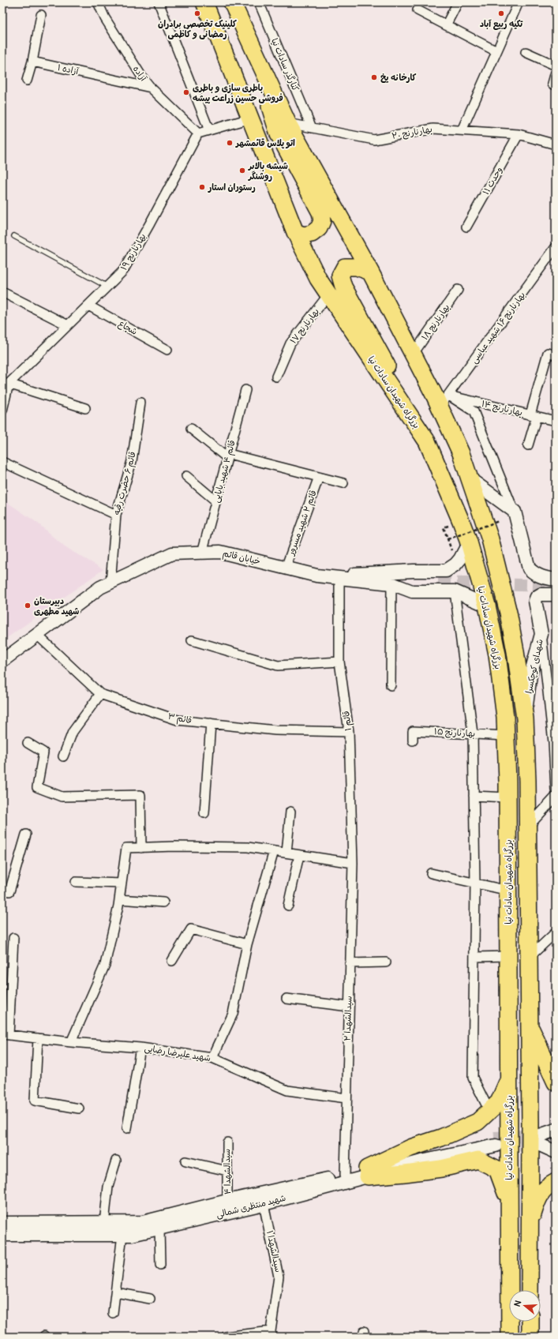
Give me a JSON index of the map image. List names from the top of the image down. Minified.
{"streets":{"highway":["بزرگراه شهیدان سادات نیا"],"main road":["خیابان قائم","شهدای کوچکسرا","شهید منتظری شمالی"],"street":["کنارگذر سادات نیا","آزاده ۱","آزاده","بهارنارنج ۲۰","وحدت ۱۱","بهارنارنج ۱۹","بهارنارنج ۱۸","بهارنارنج ۱۷","شجاع","بهارنارنج ۱۶ شهید عباسی","بهارنارنج ۱۴","قائم ۴ شهید بابایی","قائم ۶ حضرت رقیه","قائم ۲ شهید مسرور","قائم ۳","قائم ۱","بهارنارنج ۱۵","سیدالشهدا ۲","شهید علیرضا رضایی","سیدالشهدا ۴","سیدالشهدا ۱"]},"crossings":[["کنارگذر سادات نیا","بهارنارنج ۲۰"],["آزاده ۱","آزاده"],["آزاده","بهارنارنج ۱۹"],["بهارنارنج ۲۰","وحدت ۱۱"],["بهارنارنج ۱۹","شجاع"],["بهارنارنج ۱۷","بزرگراه شهیدان سادات نیا"],["بهارنارنج ۱۶ شهید عباسی","بهارنارنج ۱۴"],["بزرگراه شهیدان سادات نیا","خیابان قائم"],["بزرگراه شهیدان سادات نیا","بهارنارنج ۱۵"],["قائم ۴ شهید بابایی","خیابان قائم"],["قائم ۶ حضرت رقیه","خیابان قائم"],["قائم ۲ شهید مسرور","خیابان قائم"],["خیابان قائم","قائم ۳"],["خیابان قائم","قائم ۱"],["قائم ۳","قائم ۱"],["قائم ۱","سیدالشهدا ۲"],["سیدالشهدا ۲","شهید علیرضا رضایی"],["سیدالشهدا ۲","شهید منتظری شمالی"],["سیدالشهدا ۴","شهید منتظری شمالی"],["شهید منتظری شمالی","سیدالشهدا ۱"]],"places":["کلینیک تخصصی برادران رمضانی و کاظمی","تکیه ربیع آباد","کارخانه یخ","باطری سازی و باطری فروشی حسین زراعت پیشه","اتو پلاس قائمشهر","شیشه بالابر روشنگر","رستوران استار","دبیرستان شهید مطهری"],"north":"left"}
